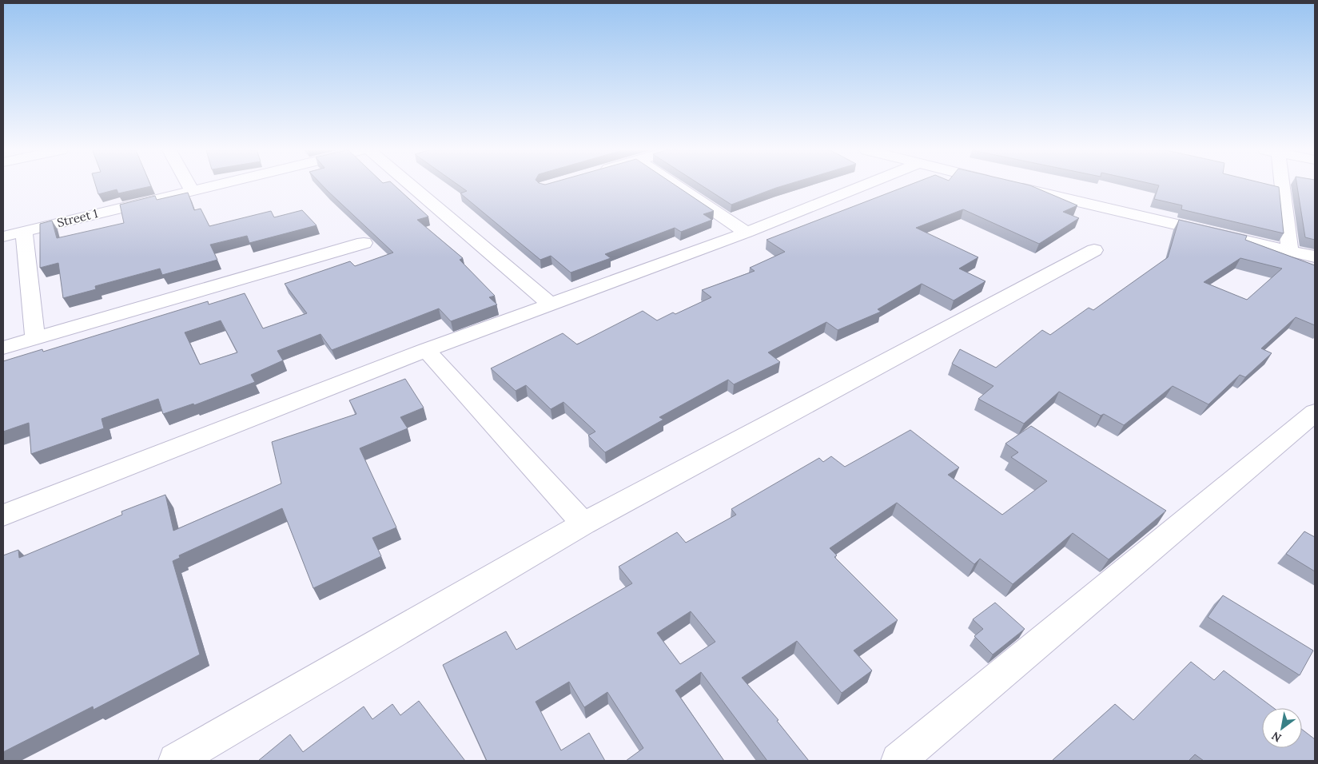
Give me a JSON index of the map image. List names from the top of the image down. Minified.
{"streets":{"street":["Street 1"]},"north":"bottom left"}
